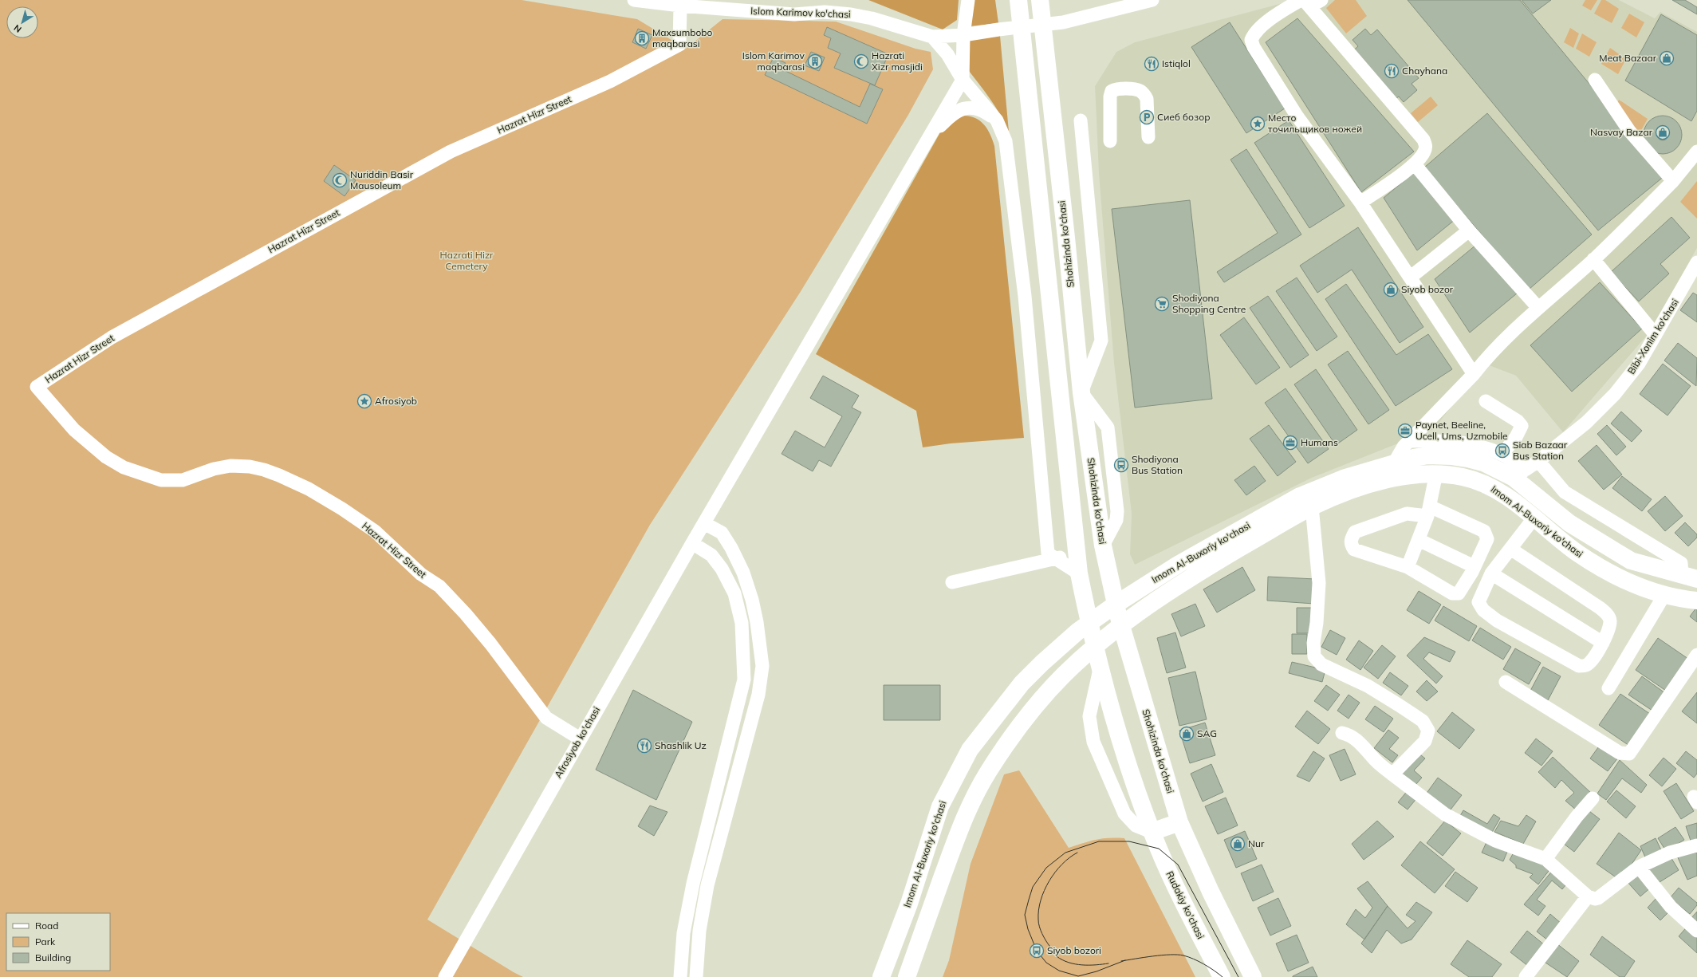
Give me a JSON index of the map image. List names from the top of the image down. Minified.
{"streets":{"main road":["Shohizinda ko'chasi","Imom Al-Buxoriy ko'chasi","Rudakiy ko'chasi"],"street":["Islom Karimov ko'chasi","Hazrat Hizr Street","Bibi-Xonim ko'chasi","Afrosiyob ko'chasi"]},"crossings":[["Islom Karimov ko'chasi","Hazrat Hizr Street"],["Hazrat Hizr Street","Afrosiyob ko'chasi"],["Bibi-Xonim ko'chasi","Imom Al-Buxoriy ko'chasi"]],"parks":["Hazrati Hizr Cemetery"],"places":{"building":["Maxsumbobo maqbarasi","Islom Karimov maqbarasi"],"shop":["Meat Bazaar","Nasvay Bazar","Siyob bozor","SAG","Nur"],"mosque":["Hazrati Xizr masjidi","Nuriddin Basir Mausoleum"],"restaurant":["Istiqlol","Chayhana","Shashlik Uz"],"parking":["Сиеб бозор"],"place":["Место точильщиков ножей","Afrosiyob"],"supermarket":["Shodiyona Shopping Centre"],"office":["Paynet, Beeline, Ucell, Ums, Uzmobile","Humans"],"bus stop":["Siab Bazaar Bus Station","Shodiyona Bus Station","Siyob bozori"]},"legend":["Road","Park","Building"],"north":"bottom left"}
